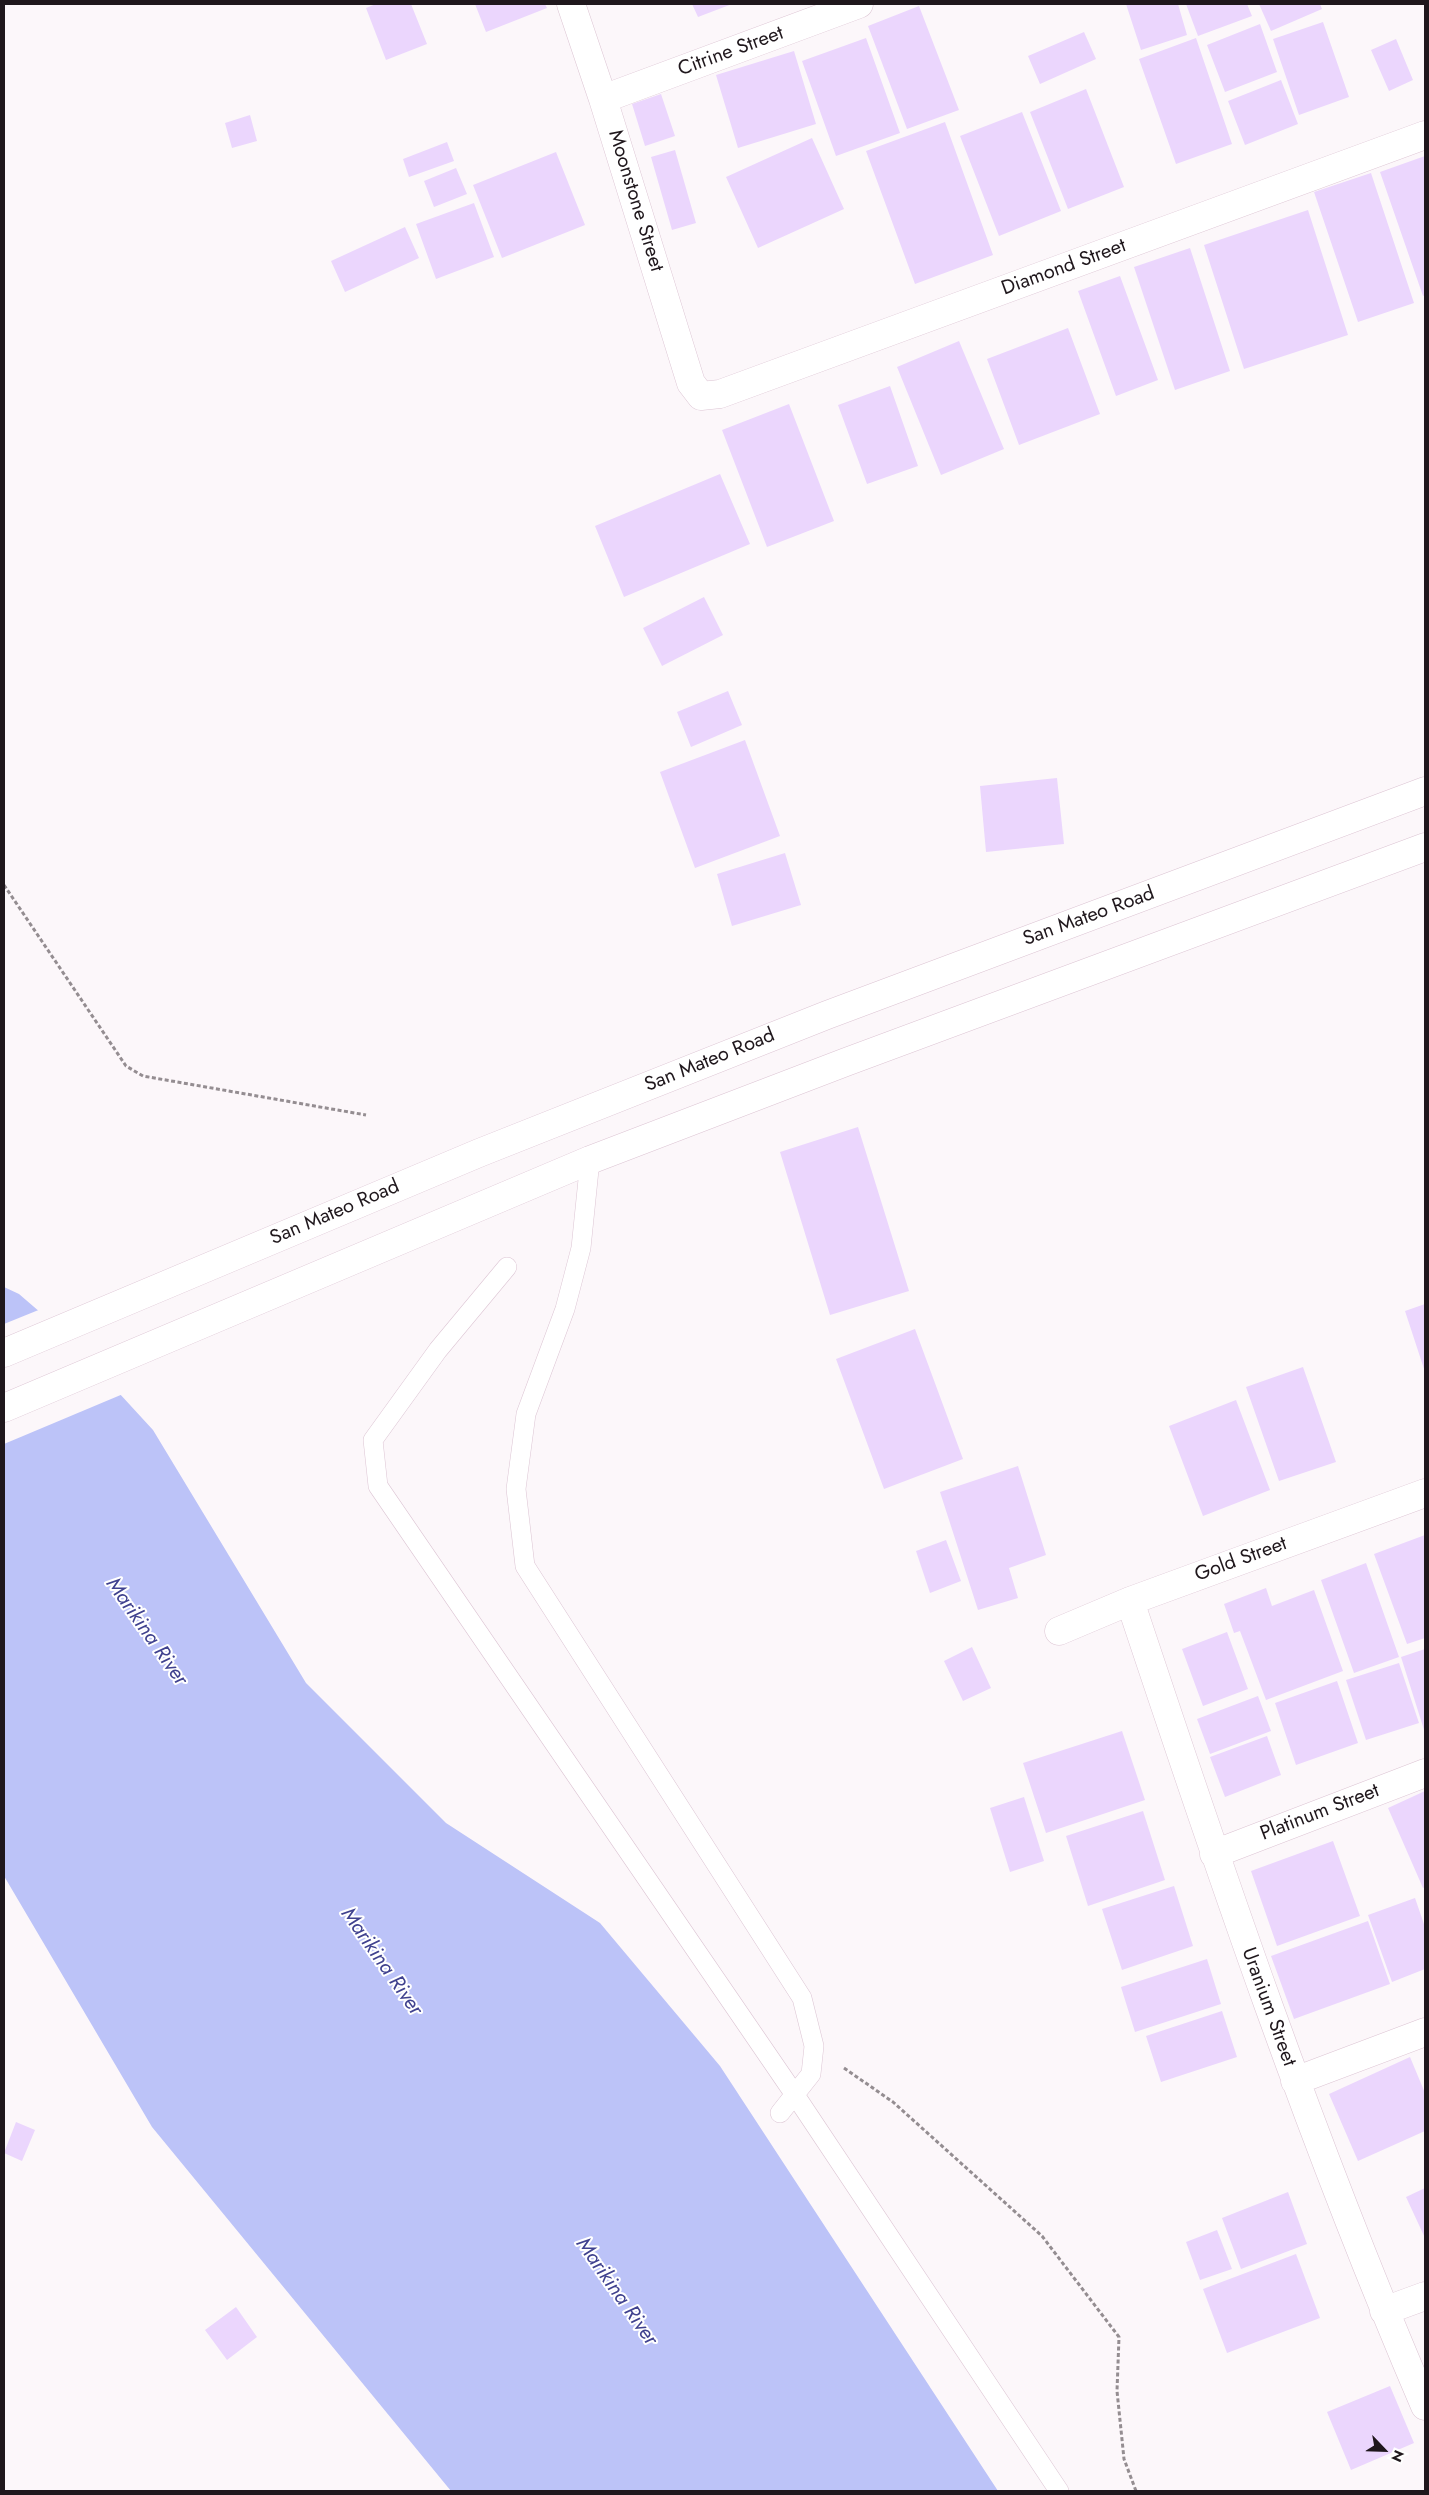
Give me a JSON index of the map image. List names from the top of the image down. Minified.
{"streets":{"street":["Citrine Street","Moonstone Street","Diamond Street","San Mateo Road","Gold Street","Platinum Street","Uranium Street"]},"crossings":[["Citrine Street","Moonstone Street"],["Moonstone Street","Diamond Street"],["Gold Street","Uranium Street"],["Platinum Street","Uranium Street"]],"water":["Marikina River"],"north":"bottom right"}
